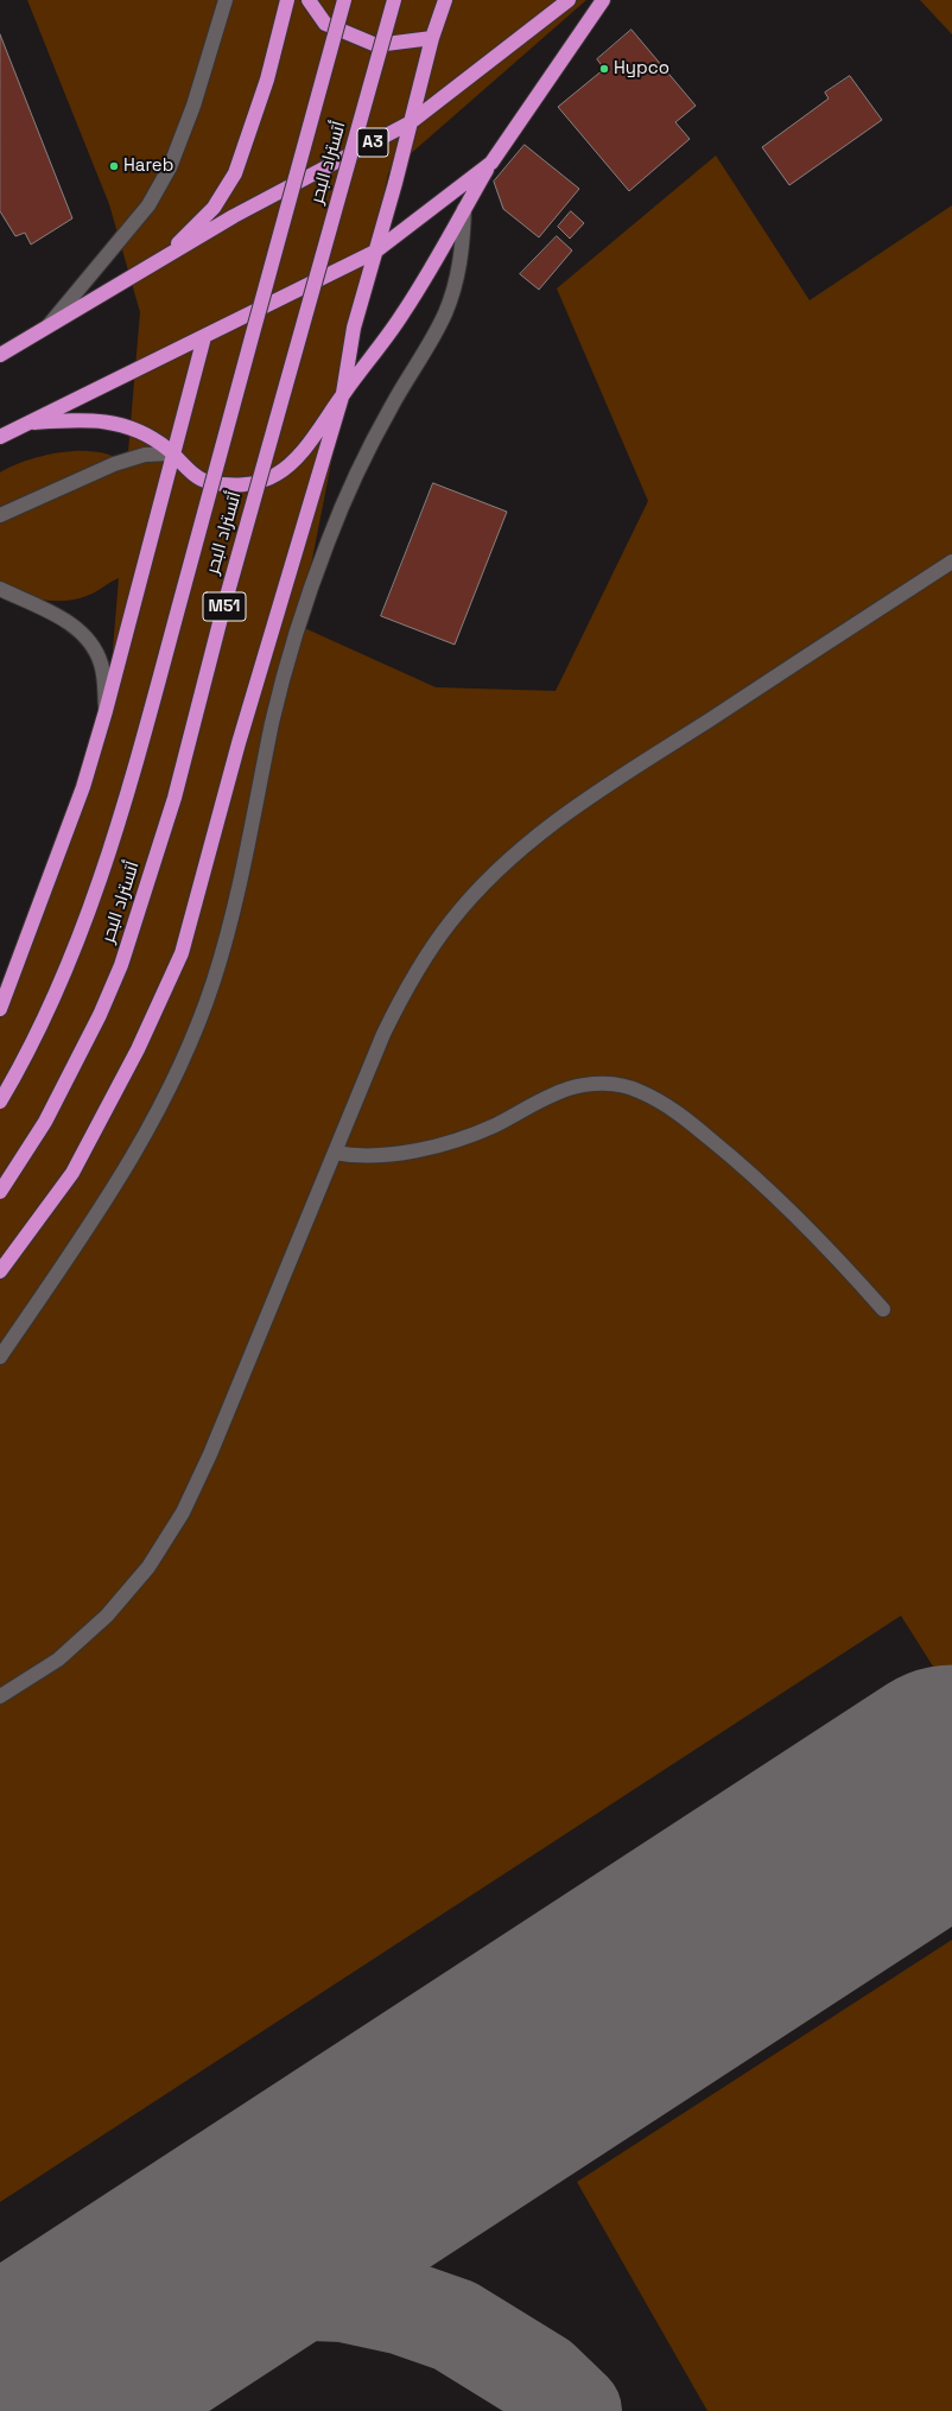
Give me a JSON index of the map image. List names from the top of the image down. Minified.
{"streets":{"highway":["A3","أتستراد البحر","M51"]},"places":["Hypco","Hareb"]}
